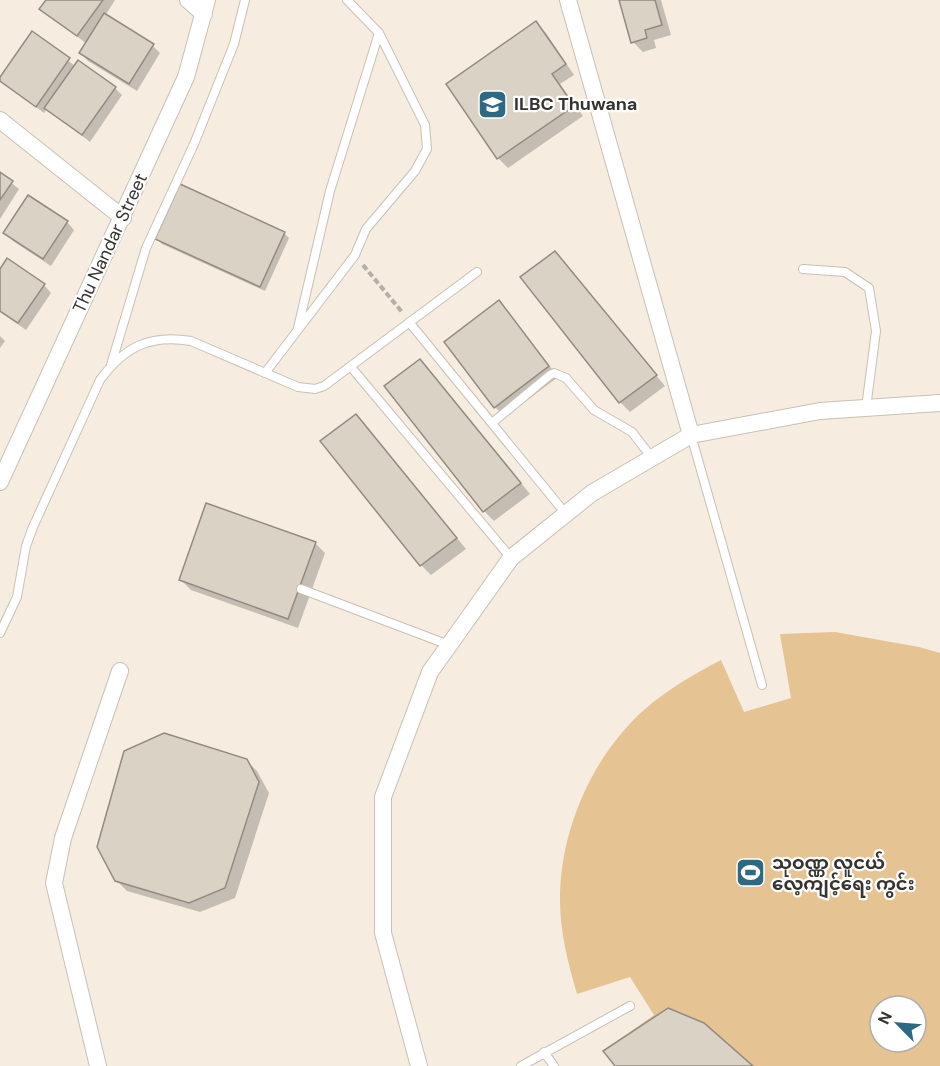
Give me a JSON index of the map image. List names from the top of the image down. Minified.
{"streets":{"street":["Thu Nandar Street"]},"places":{"school or university":["ILBC Thuwana"],"sports":["သုဝဏ္ဏ လူငယ် လေ့ကျင့်ရေး ကွင်း"]},"north":"top left"}
